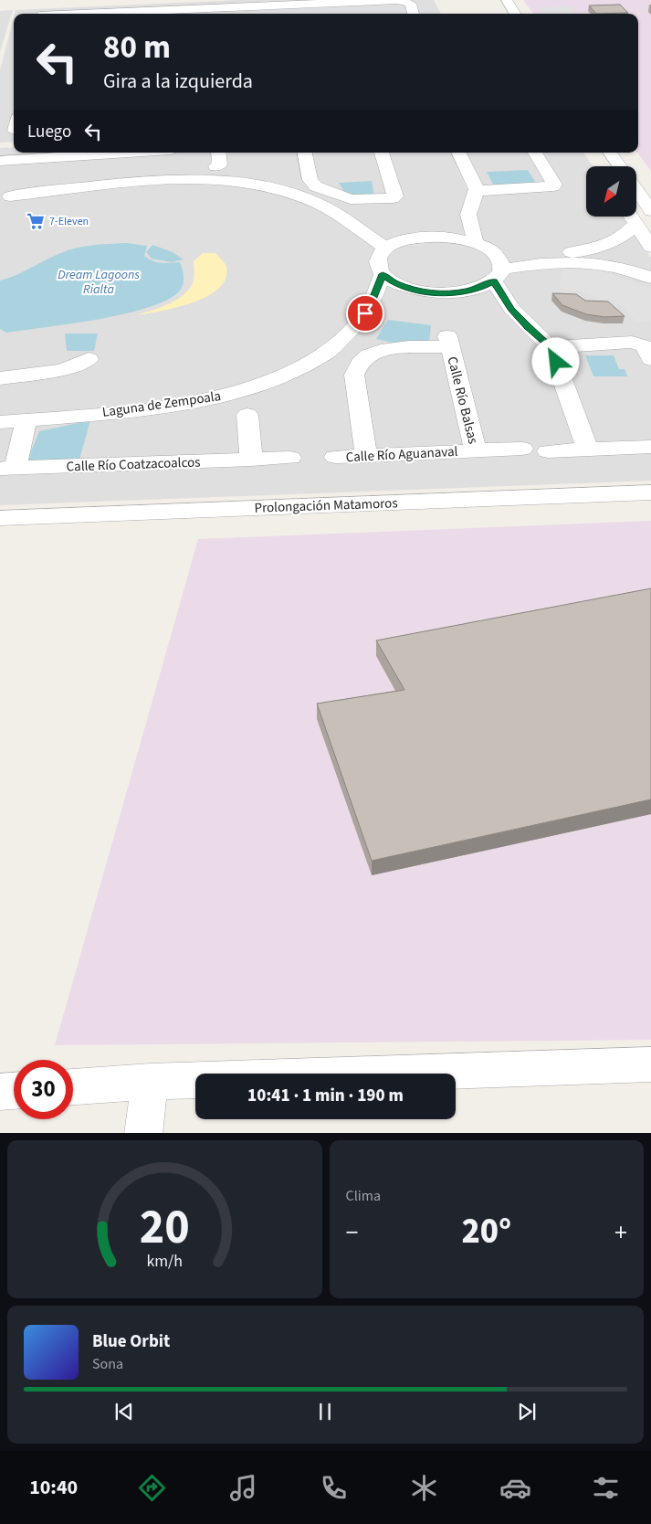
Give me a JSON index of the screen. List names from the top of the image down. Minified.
{"streets":{"street":["Calle Río Balsas","Laguna de Zempoala","Calle Río Aguanaval","Calle Río Coatzacoalcos","Prolongación Matamoros"]},"crossings":[["Calle Río Balsas","Calle Río Aguanaval"],["Laguna de Zempoala","Calle Río Coatzacoalcos"]],"water":["Dream Lagoons Rialta"],"places":{"supermarket":["7-Eleven"]},"north":"bottom left","page":{"turn":["80 m","Gira a la izquierda"],"then":"Luego","limit":"30","trip":"10:41 · 1 min · 190 m","tile":"Clima","heat":["−","20°","+"],"song":["Blue Orbit","Sona"],"tabs":"10:40","gauge":["20","km/h"]}}
